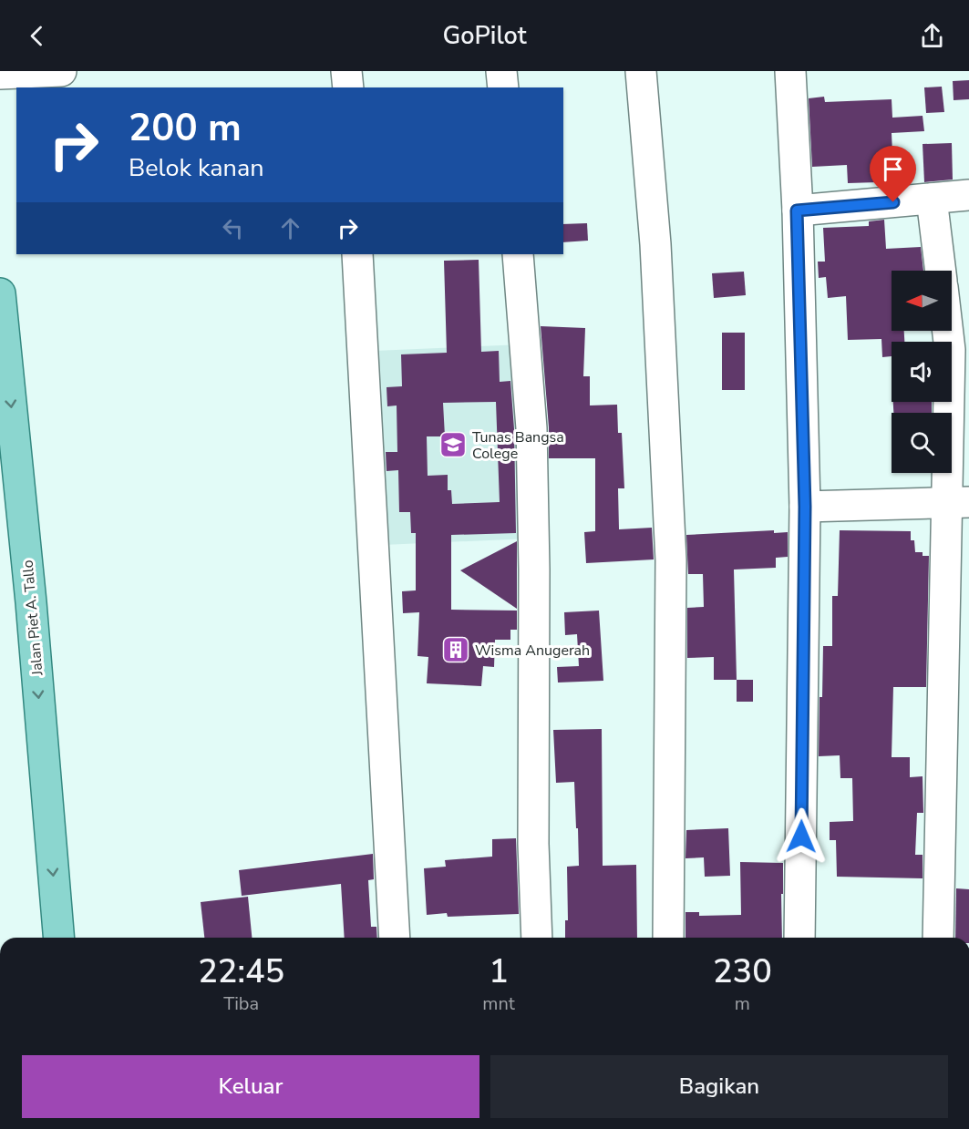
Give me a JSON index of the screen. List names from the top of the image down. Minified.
{"streets":{"main road":["Jalan Piet A. Tallo"]},"one_way":["Jalan Piet A. Tallo"],"places":{"school or university":["Tunas Bangsa Colege"],"building":["Wisma Anugerah"]},"north":"left","page":{"header":"GoPilot","turn":["200 m","Belok kanan"],"eta":["22:45","Tiba","1","mnt","230","m"],"buttons":["Keluar","Bagikan"]}}
